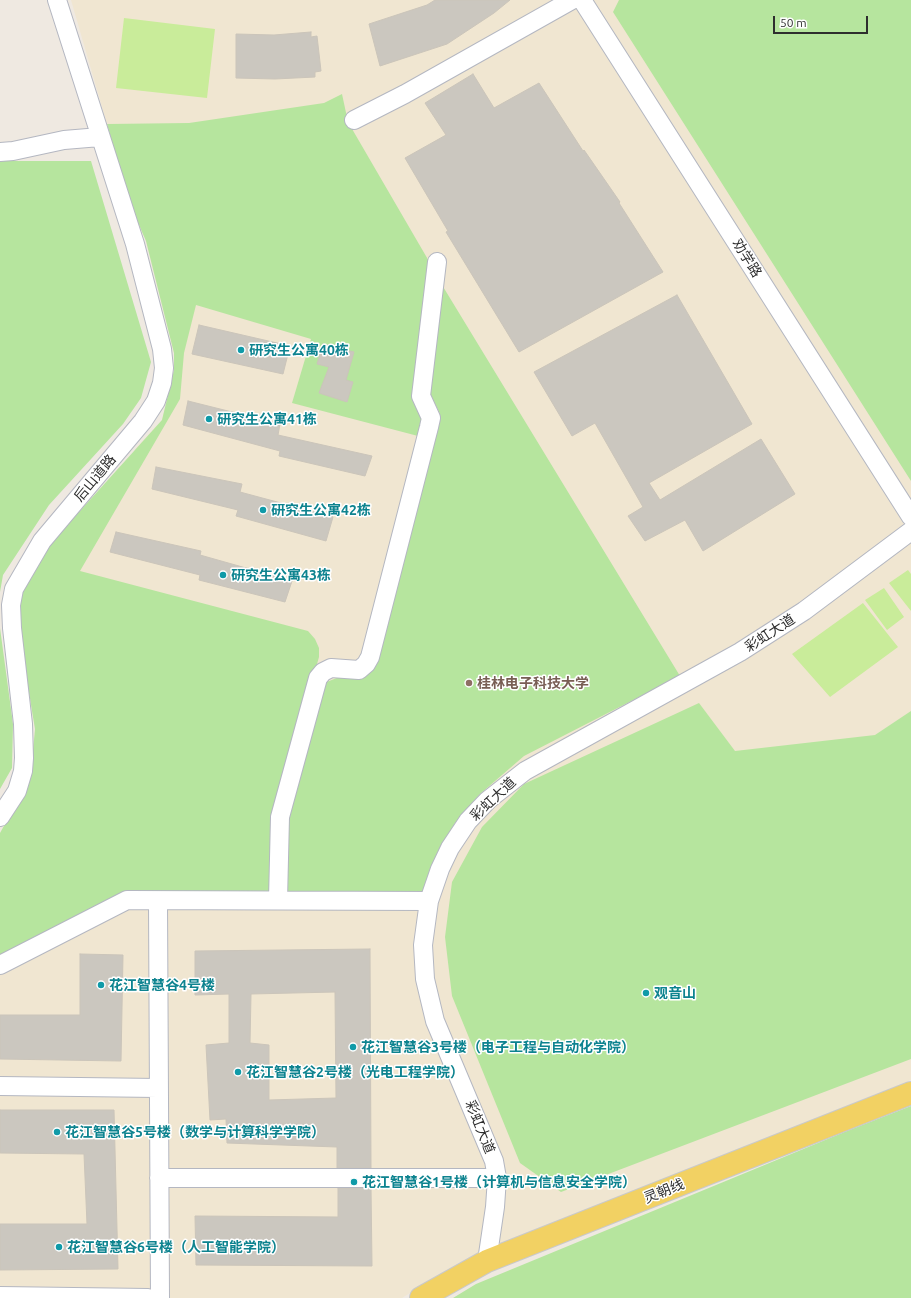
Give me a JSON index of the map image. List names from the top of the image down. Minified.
{"streets":{"main road":["灵朝线"],"street":["劝学路","后山道路","彩虹大道"]},"crossings":[["彩虹大道","灵朝线"]],"places":["研究生公寓40栋","研究生公寓41栋","研究生公寓42栋","研究生公寓43栋","桂林电子科技大学","花江智慧谷4号楼","观音山","花江智慧谷3号楼（电子工程与自动化学院）","花江智慧谷2号楼（光电工程学院）","花江智慧谷5号楼（数学与计算科学学院）","花江智慧谷1号楼（计算机与信息安全学院）","花江智慧谷6号楼（人工智能学院）"],"scale_bar":"50 m"}
